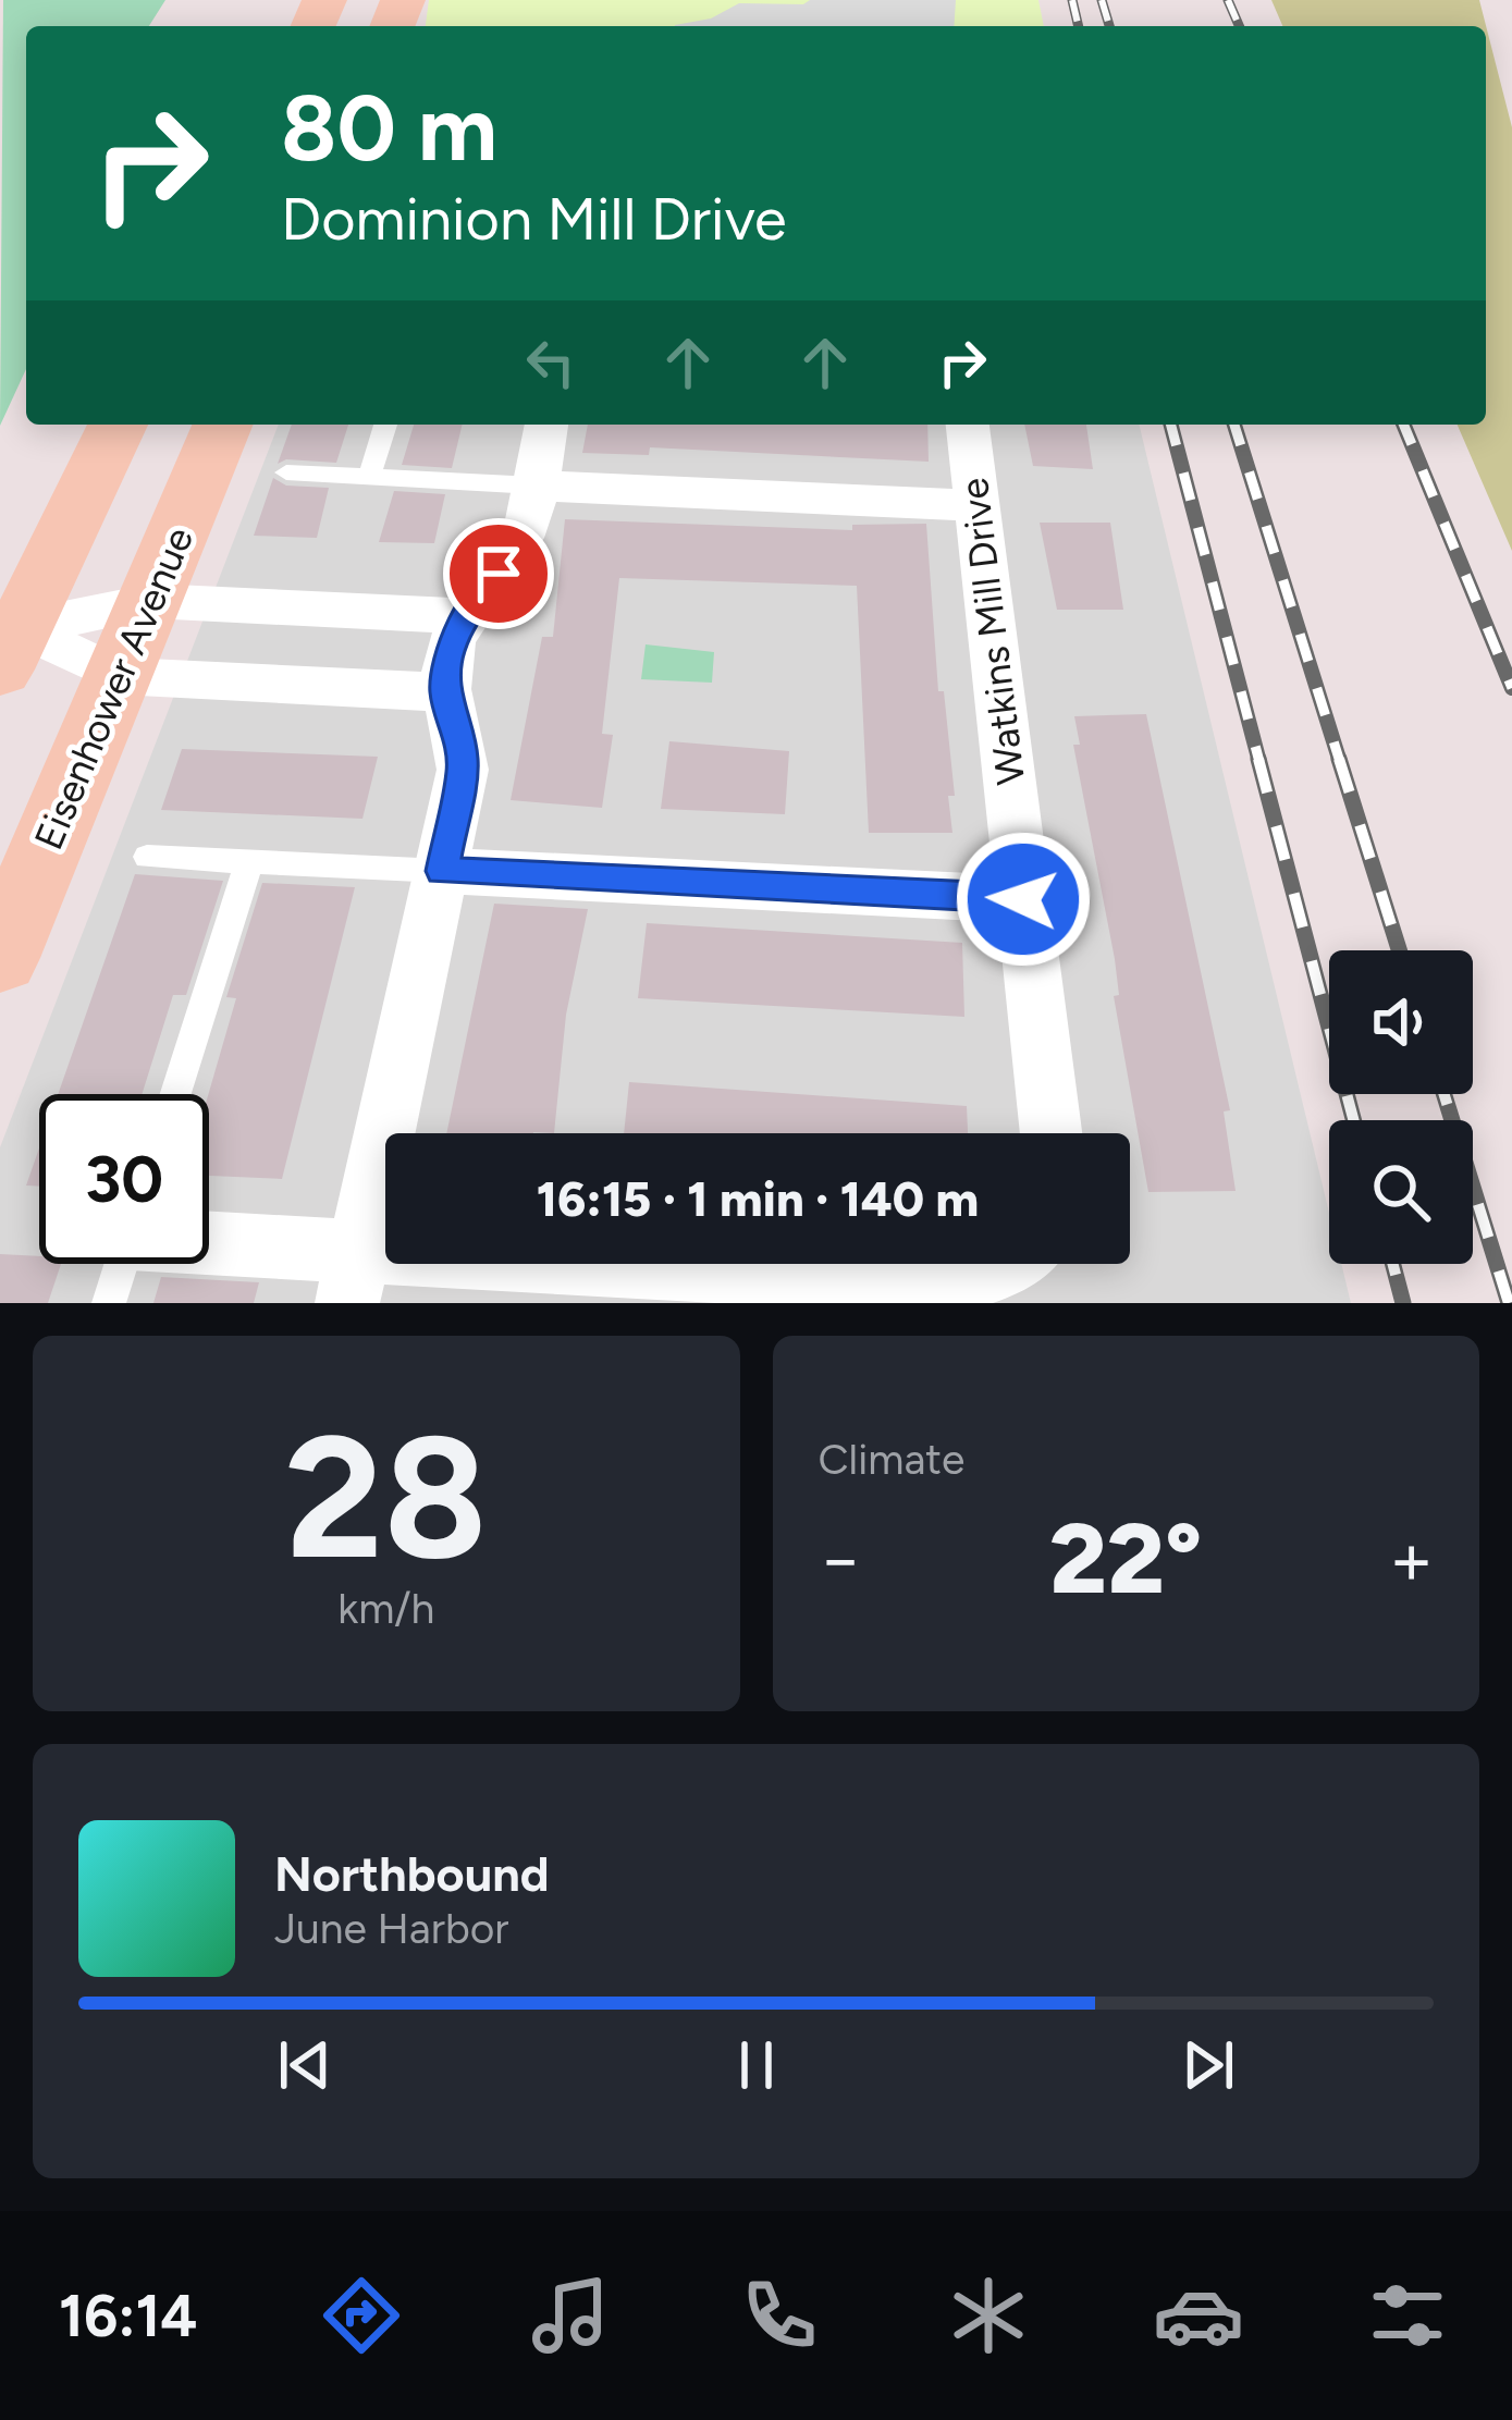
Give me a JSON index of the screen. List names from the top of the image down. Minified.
{"streets":{"main road":["Eisenhower Avenue"],"street":["Watkins Mill Drive"]},"page":{"turn":["80 m","Dominion Mill Drive"],"limit":"30","trip":"16:15 · 1 min · 140 m","tile":[["28","km/h"],"Climate"],"heat":["−","22°","+"],"song":["Northbound","June Harbor"],"tabs":"16:14"}}
